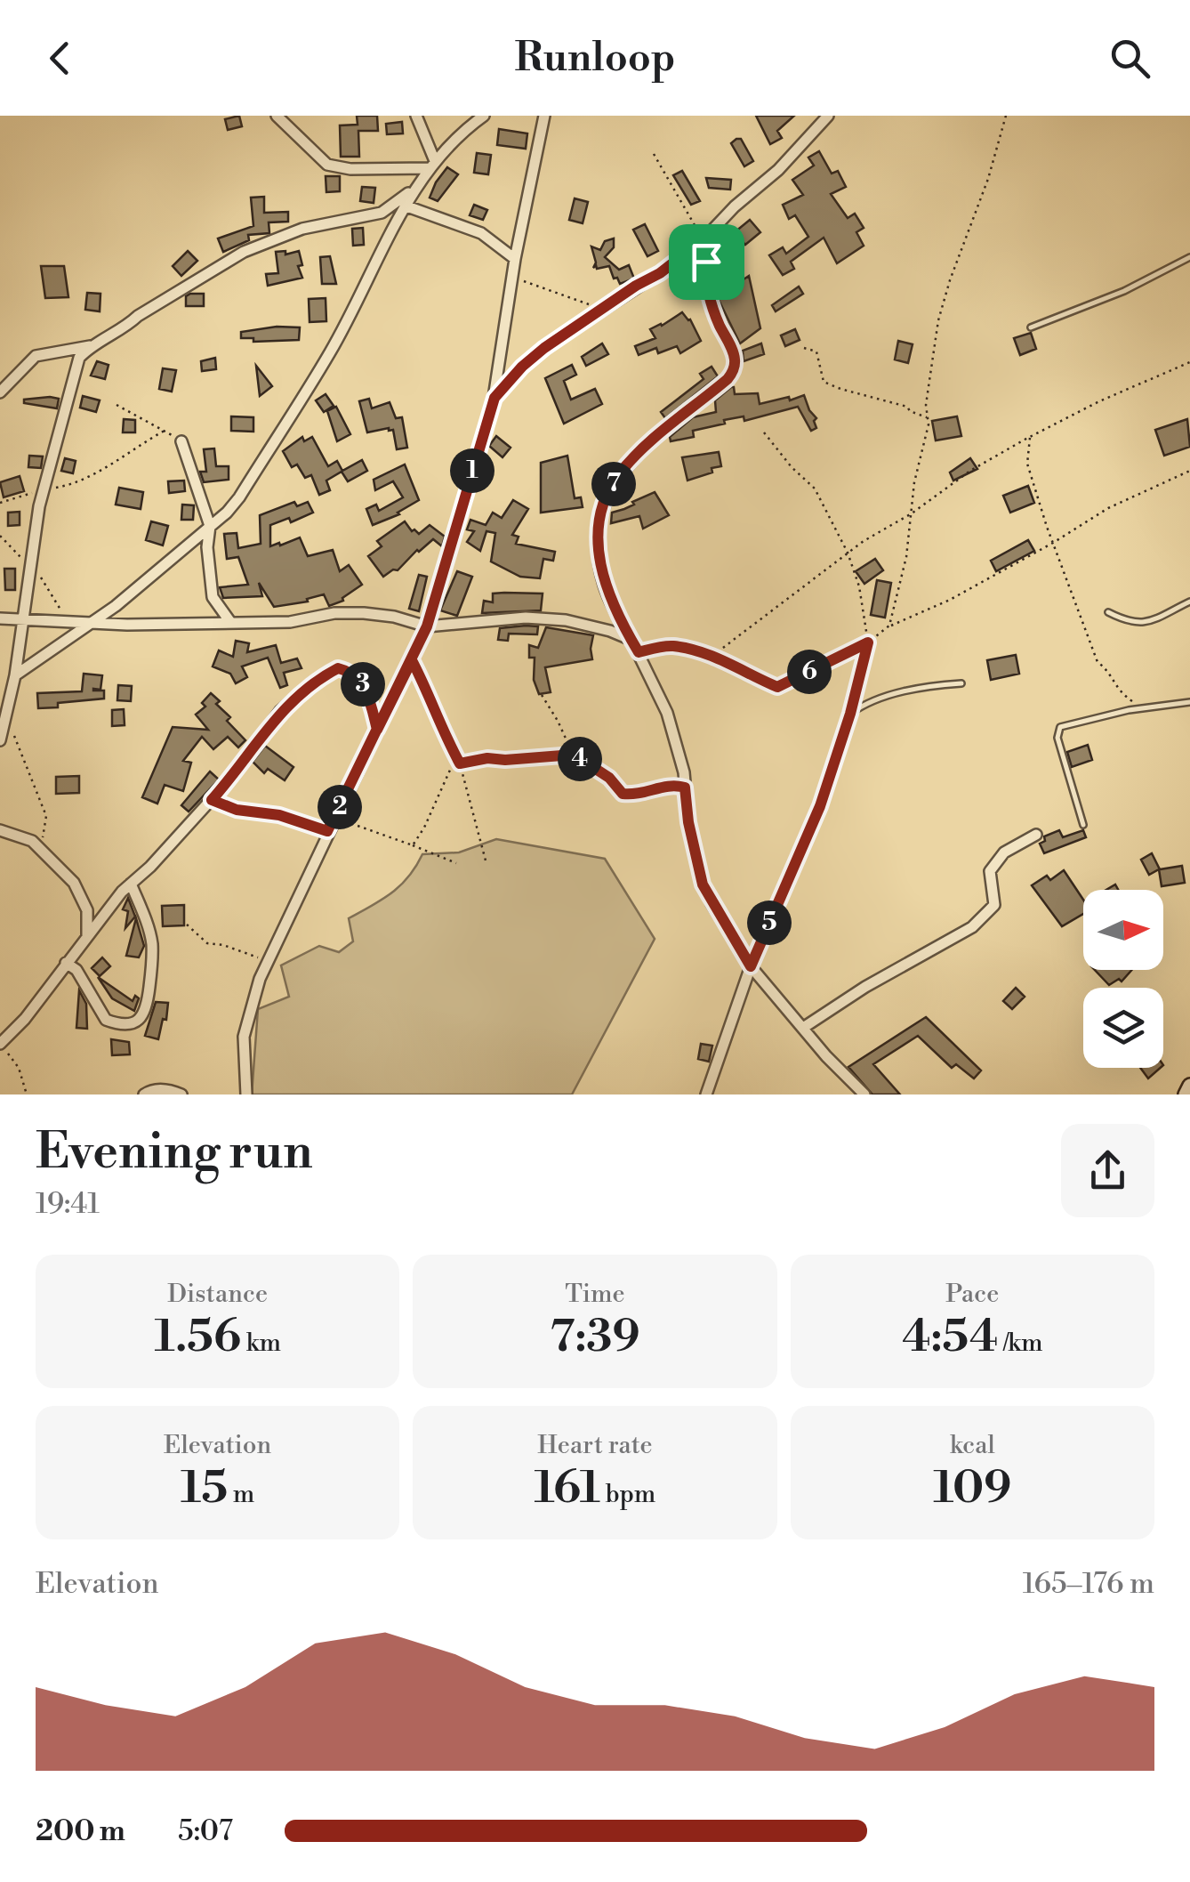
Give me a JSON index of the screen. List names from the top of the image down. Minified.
{"north":"right","page":{"header":"Runloop","pins":["1","7","6","3","4","2","5"],"heading":["Evening run","19:41"],"stats":[["Distance","1.56 km"],["Time","7:39"],["Pace","4:54 /km"],["Elevation","15 m"],["Heart rate","161 bpm"],["kcal","109"]],"chart":["Elevation","165–176 m"],"list":[{"name":"200 m","note":"5:07"}]}}
